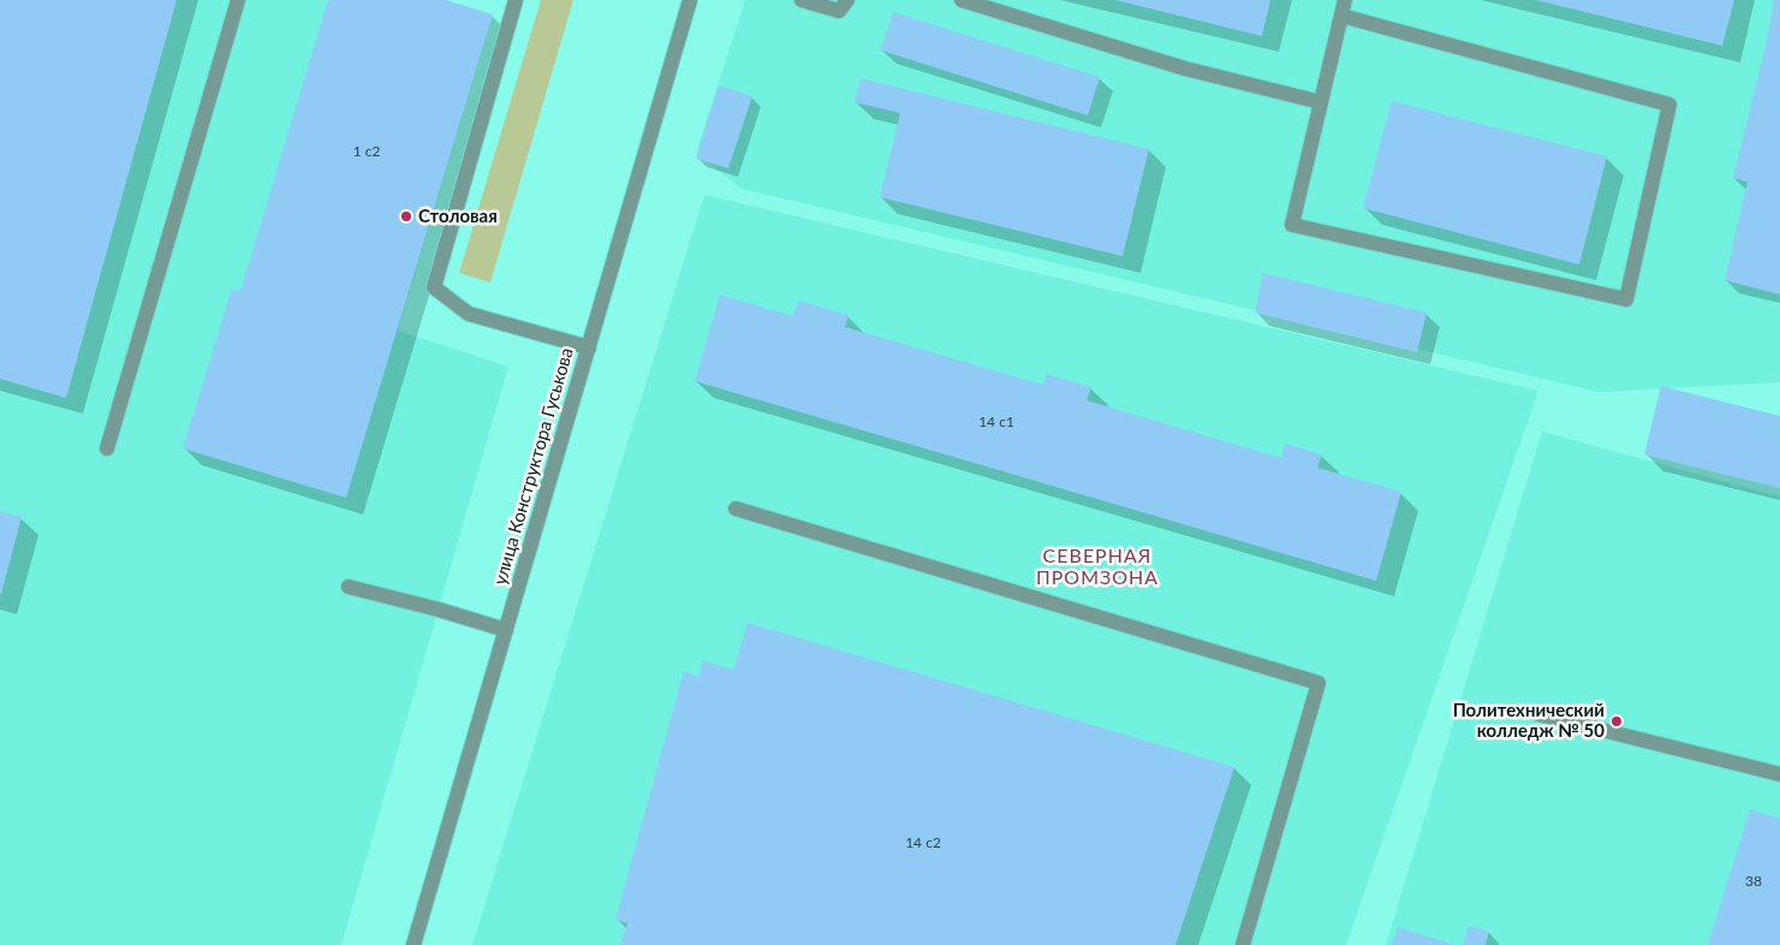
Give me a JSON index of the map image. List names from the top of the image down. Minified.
{"streets":{"street":["улица Конструктора Гуськова"]},"districts":["СЕВЕРНАЯ ПРОМЗОНА"],"places":["Столовая","Политехнический колледж № 50"],"house_numbers":["1 с2","14 с1","14 с2","38"]}
